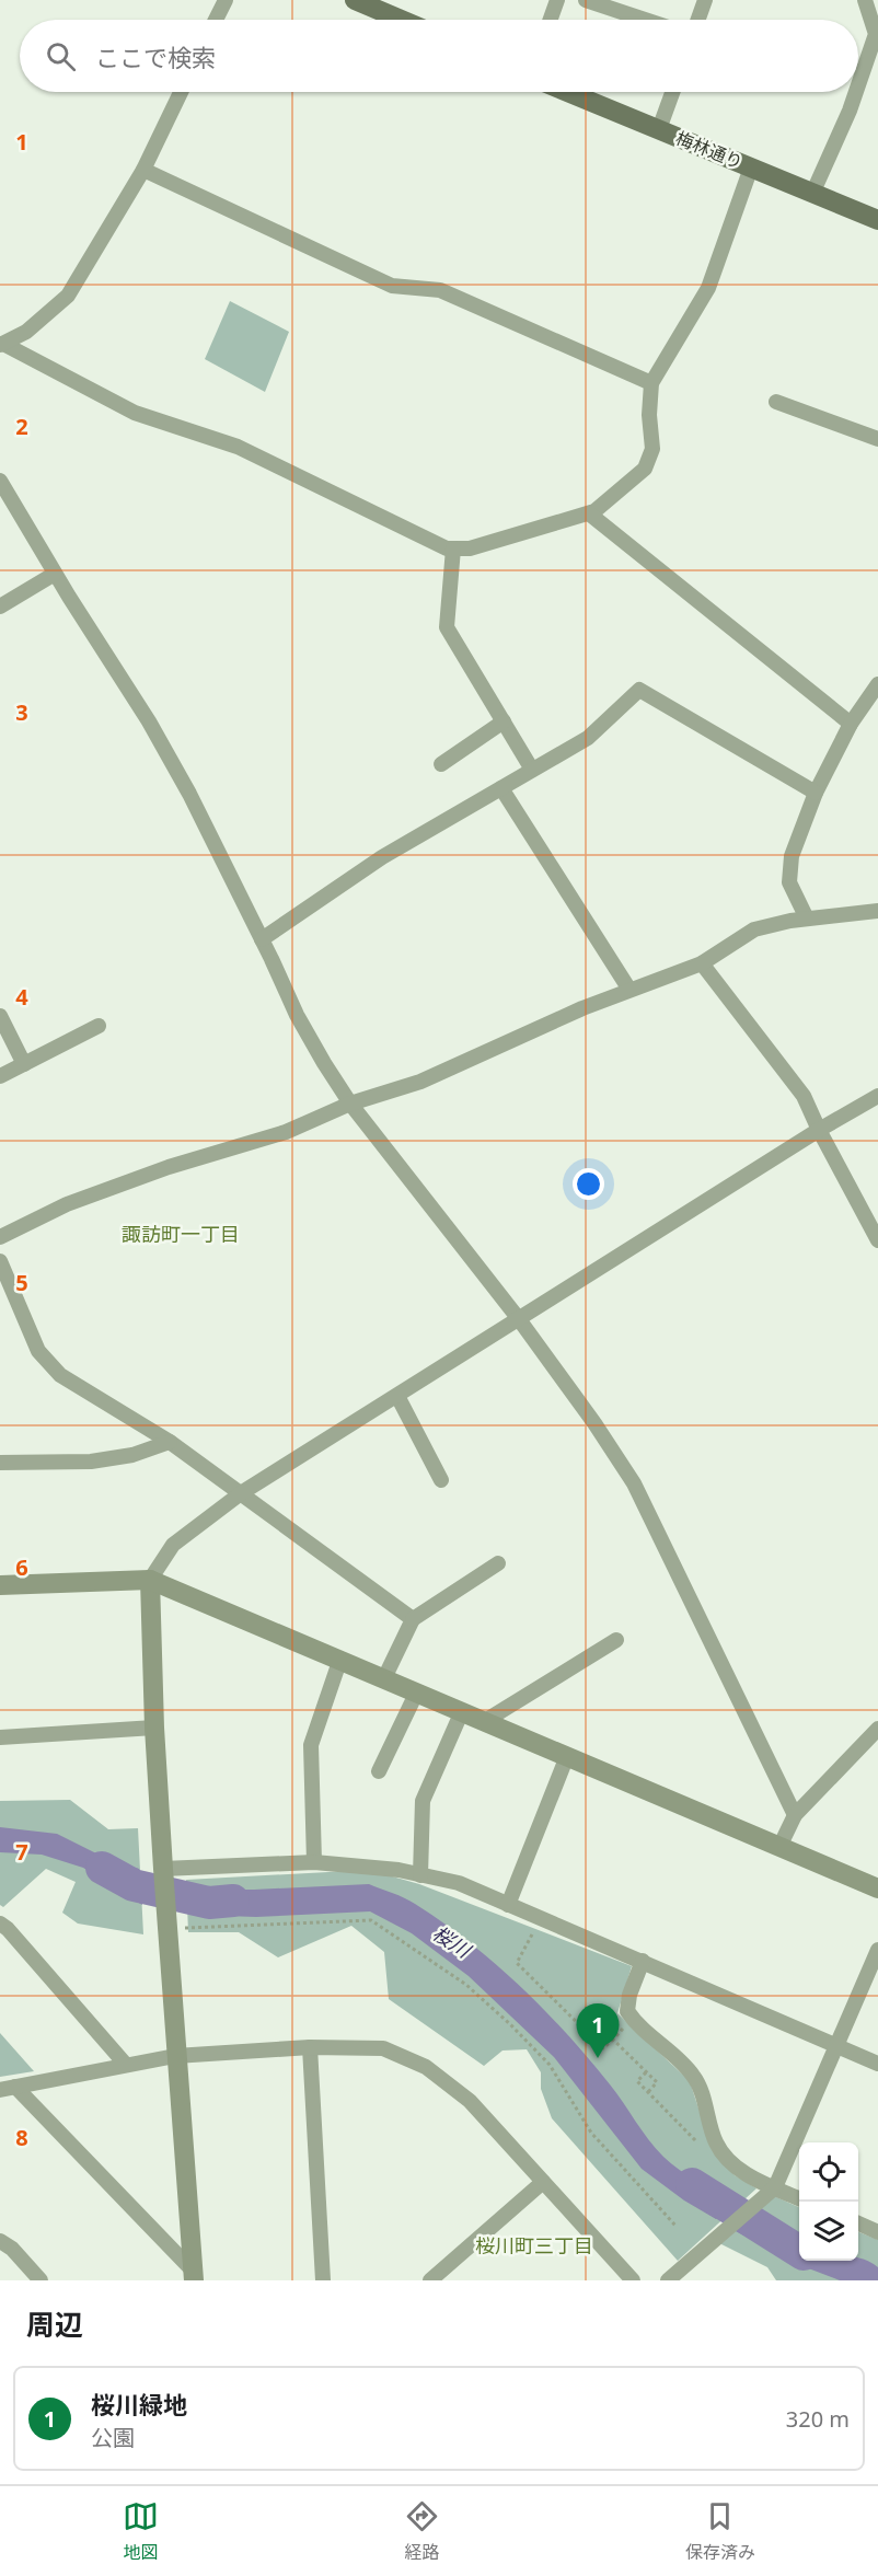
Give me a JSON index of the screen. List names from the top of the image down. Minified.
{"streets":{"main road":["梅林通り"]},"districts":["諏訪町一丁目","桜川町三丁目"],"water":["桜川"],"page":{"search":"ここで検索","pins":"1","heading":"周辺","list":[{"mark":"1","name":"桜川緑地","note":"公園","value":"320 m"}],"nav":["地図","経路","保存済み"]},"grid":{"rows":["1","2","3","4","5","6","7","8"]}}
